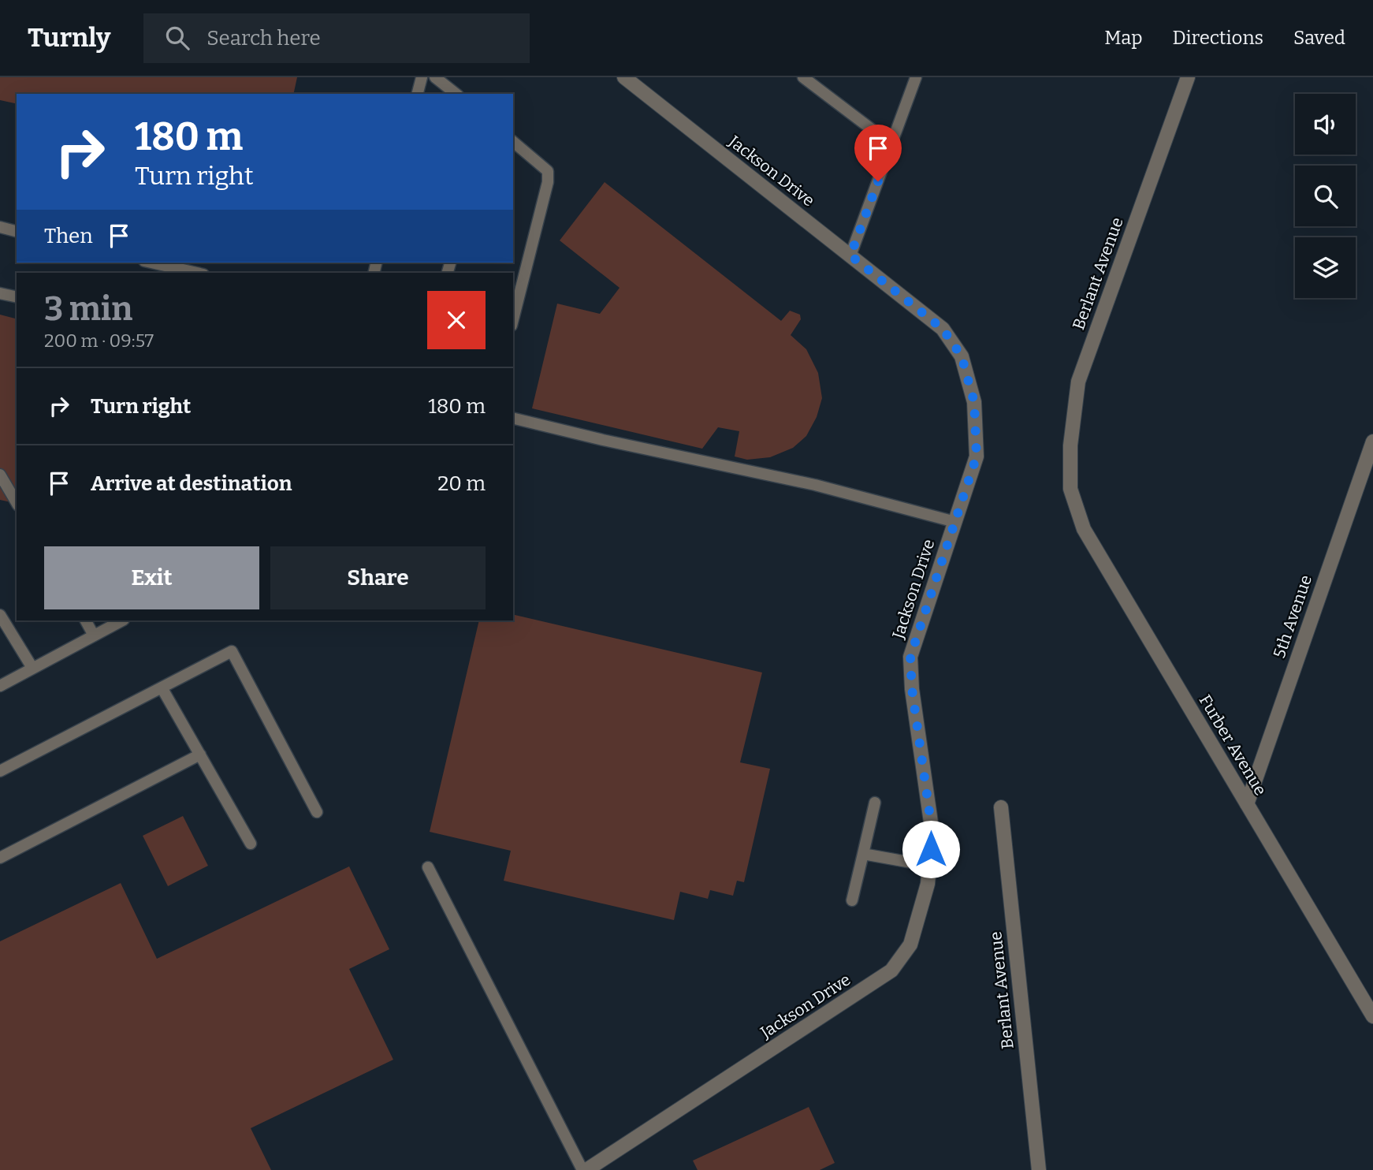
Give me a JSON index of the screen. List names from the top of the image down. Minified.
{"streets":{"street":["Jackson Drive","Berlant Avenue","5th Avenue","Furber Avenue"]},"crossings":[["Berlant Avenue","Furber Avenue"],["5th Avenue","Furber Avenue"]],"page":{"header":"Turnly","search":"Search here","nav":["Map","Directions","Saved"],"turn":["180 m","Turn right"],"then":"Then","heading":["3 min","200 m · 09:57"],"list":[{"name":"Turn right","value":"180 m"},{"name":"Arrive at destination","value":"20 m"}],"buttons":["Exit","Share"]}}
